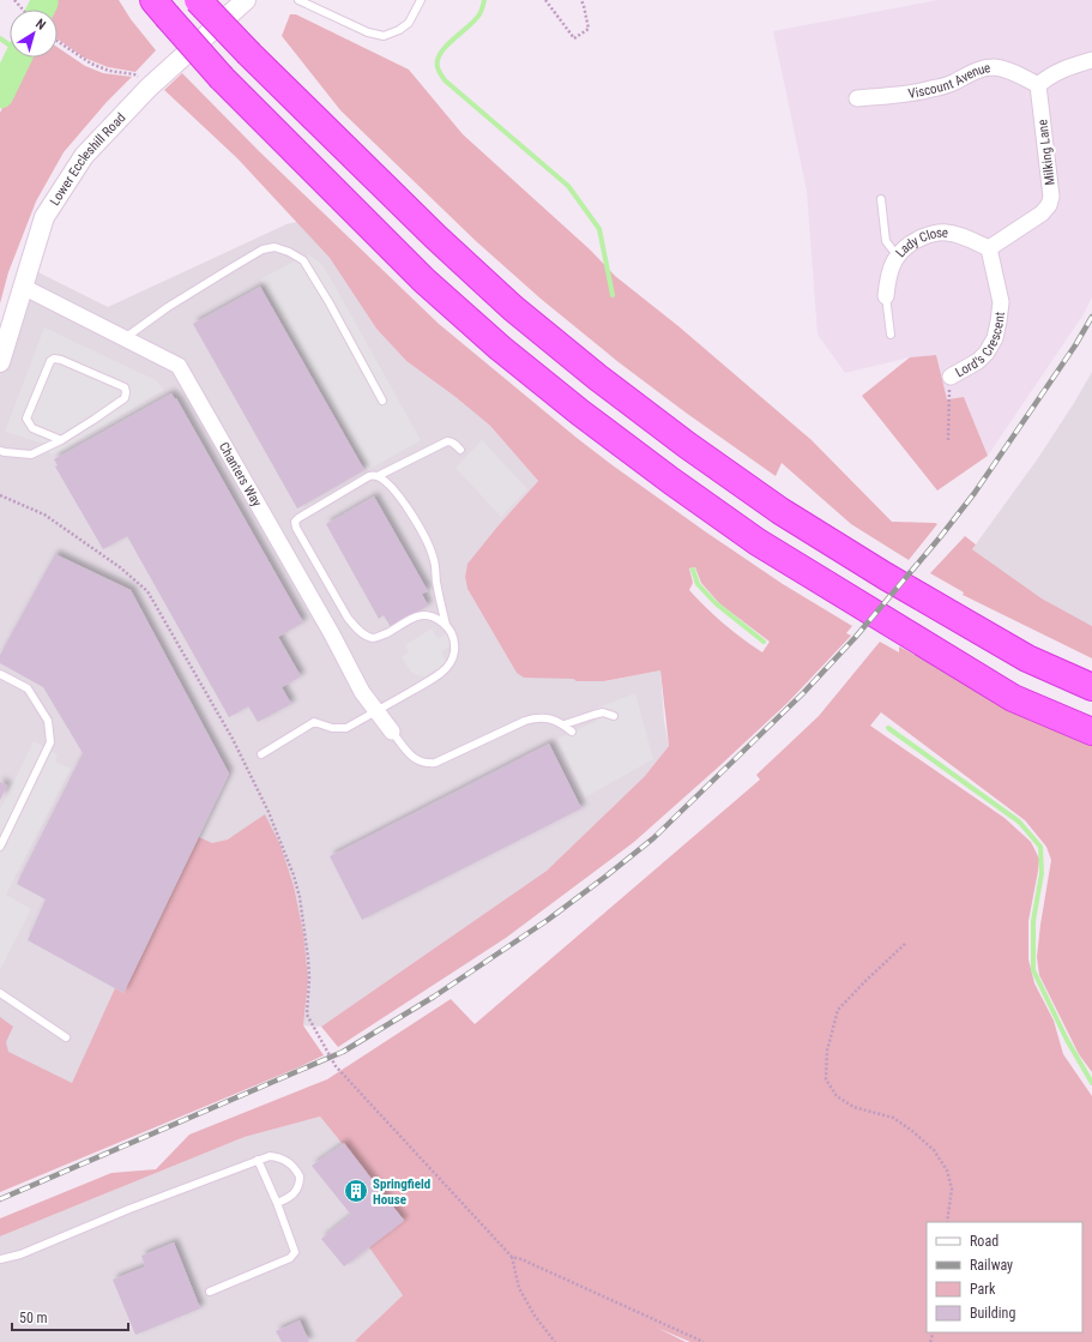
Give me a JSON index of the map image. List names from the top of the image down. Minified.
{"streets":{"street":["Viscount Avenue","Milking Lane","Lower Eccleshill Road","Lady Close","Lord's Crescent","Chanters Way"]},"crossings":[["Viscount Avenue","Milking Lane"],["Milking Lane","Lady Close"],["Milking Lane","Lord's Crescent"],["Lower Eccleshill Road","Chanters Way"],["Lady Close","Lord's Crescent"]],"places":{"building":["Springfield House"]},"legend":["Road","Railway","Park","Building"],"scale_bar":"50 m","north":"top right"}
